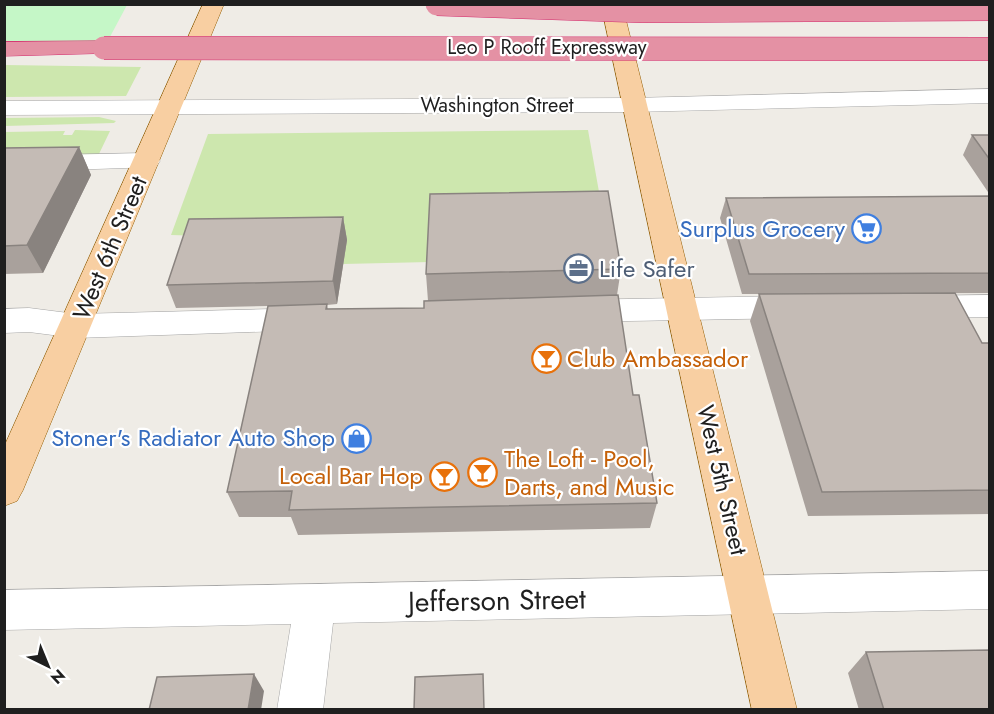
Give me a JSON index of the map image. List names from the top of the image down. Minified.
{"streets":{"highway":["Leo P Rooff Expressway"],"main road":["West 6th Street","West 5th Street"],"street":["Washington Street","Jefferson Street"]},"crossings":[["Washington Street","West 6th Street"],["Washington Street","West 5th Street"],["West 5th Street","Jefferson Street"]],"places":{"supermarket":["Surplus Grocery"],"office":["Life Safer"],"bar":["Club Ambassador","The Loft - Pool, Darts, and Music","Local Bar Hop"],"shop":["Stoner's Radiator Auto Shop"]},"north":"bottom right"}
